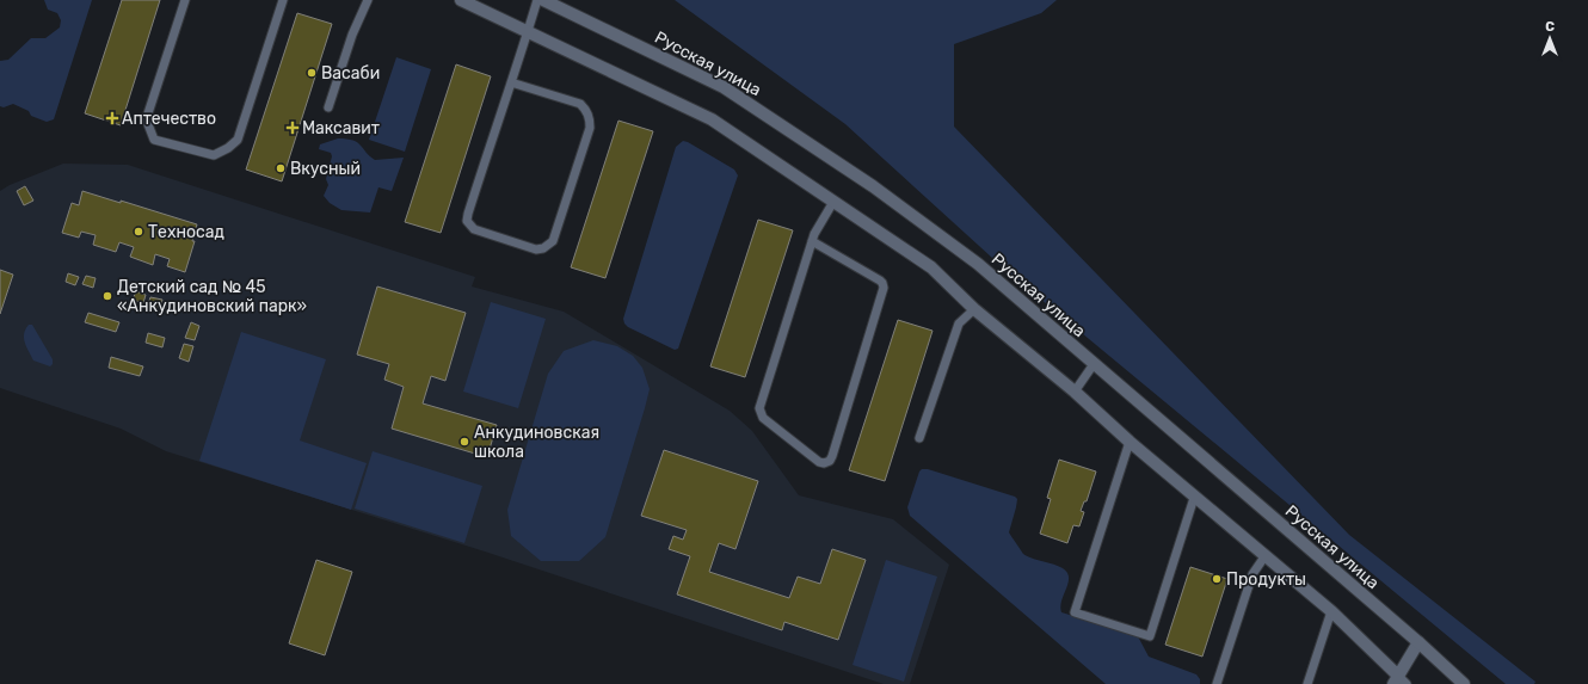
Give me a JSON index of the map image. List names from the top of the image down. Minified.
{"streets":{"street":["Русская улица"]},"places":{"other":["Васаби","Вкусный","Техносад","Детский сад № 45 «Анкудиновский парк»","Анкудиновская школа","Продукты"],"health":["Аптечество","Максавит"]},"north":"top"}
